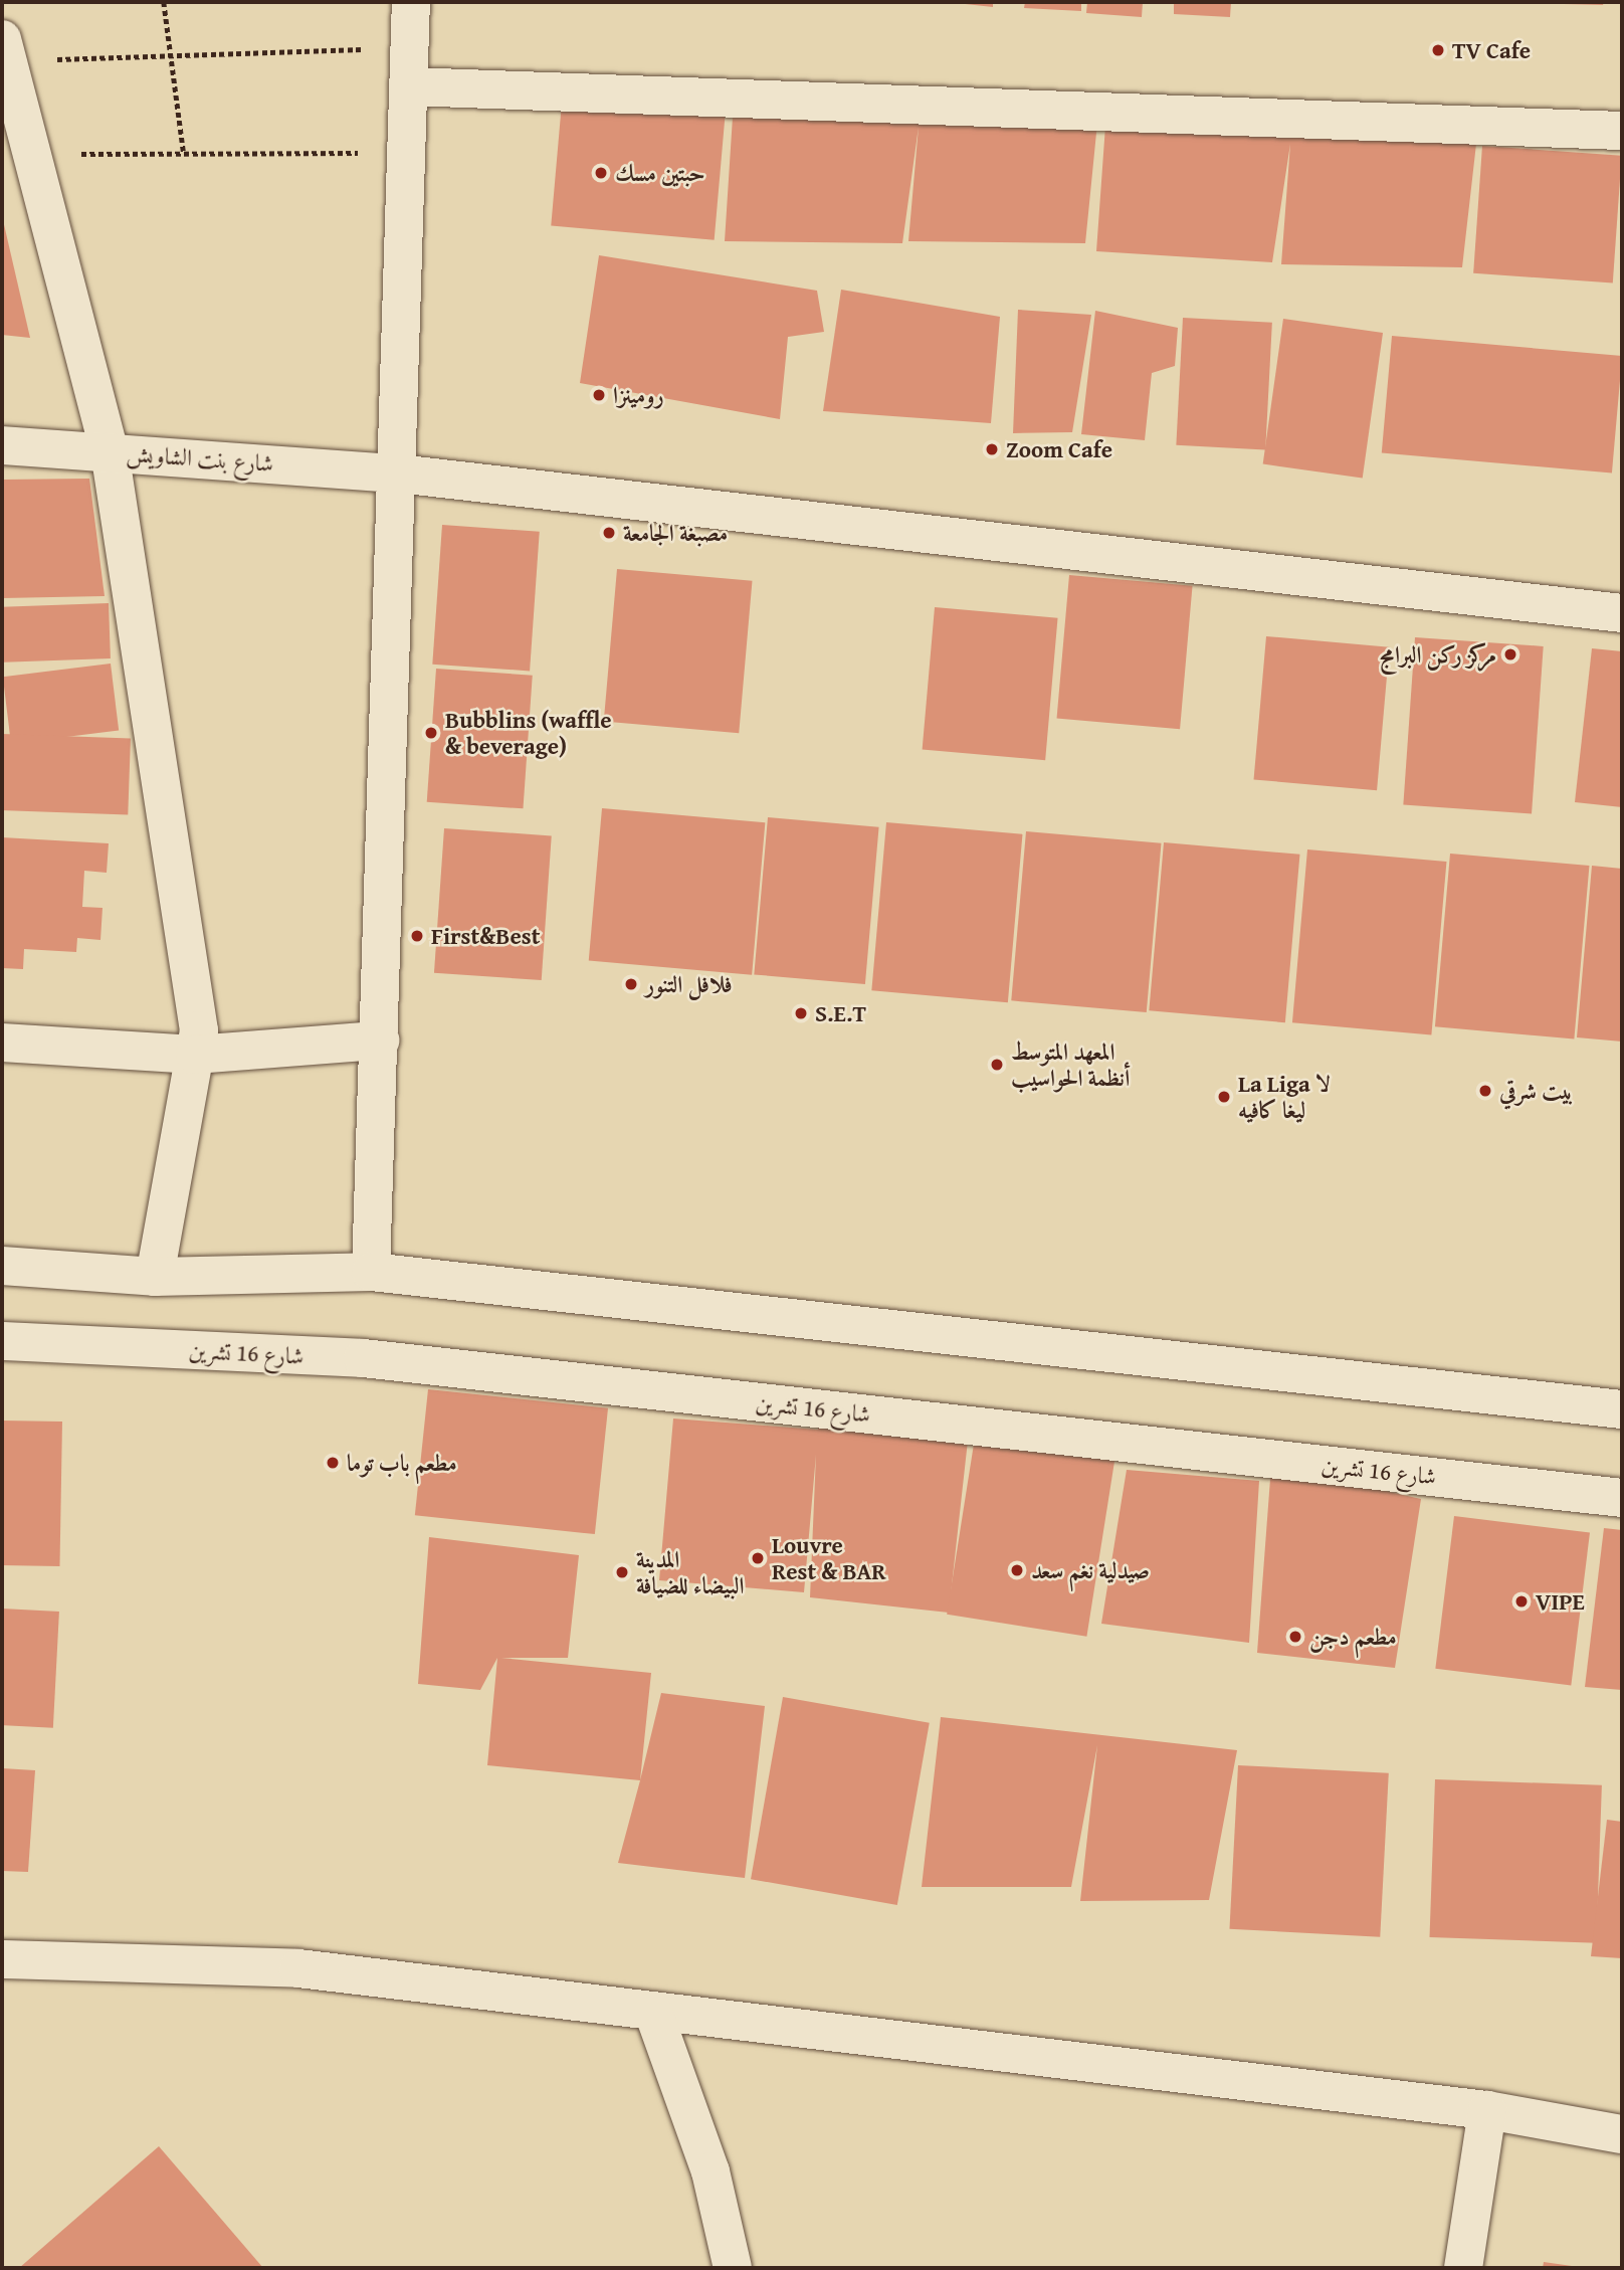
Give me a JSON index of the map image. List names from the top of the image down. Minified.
{"streets":{"street":["شارع بنت الشاويش","شارع 16 تشرين"]},"places":["TV Cafe","حبتين مسك","رومينزا","Zoom Cafe","مصبغة الجامعة","مركز ركن البرامج","Bubblins (waffle & beverage)","First&Best","فلافل التنور","S.E.T","المعهد المتوسط أنظمة الحواسيب","بيت شرقي","La Liga لا ليغا كافيه","مطعم باب توما","Louvre Rest & BAR","صيدلية نغم سعد","المدينة البيضاء للضيافة","VIPE","مطعم دجن"]}
